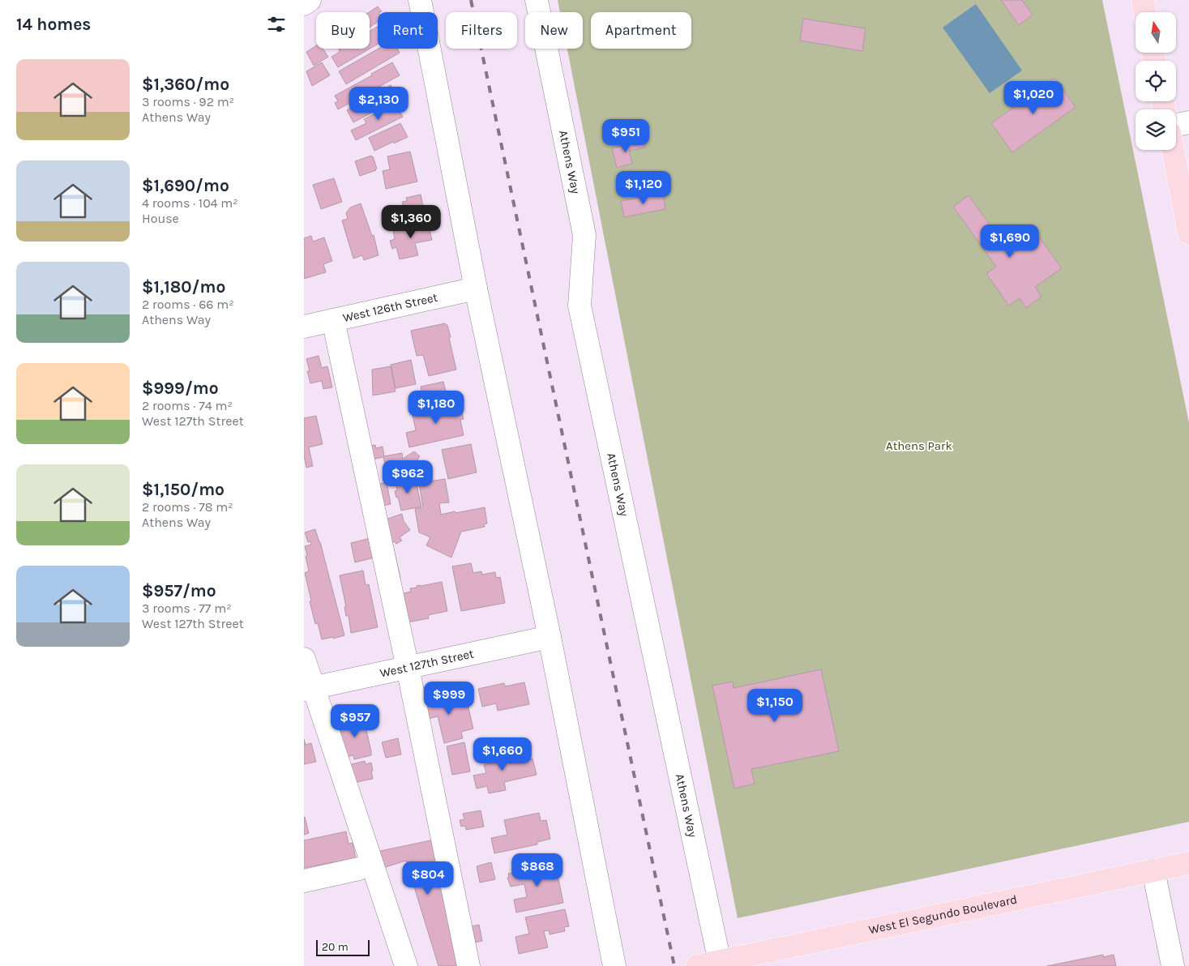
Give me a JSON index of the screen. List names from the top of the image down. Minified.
{"streets":{"main road":["West El Segundo Boulevard"],"street":["Athens Way","West 126th Street","West 127th Street"]},"crossings":[["Athens Way","West El Segundo Boulevard"]],"parks":["Athens Park"],"scale_bar":"20 m","north":"top","page":{"heading":"14 homes","chip":["Buy","Rent","Filters","New","Apartment"],"list":[{"name":"$1,360/mo","note":"3 rooms · 92 m² · Athens Way"},{"name":"$1,690/mo","note":"4 rooms · 104 m² · House"},{"name":"$1,180/mo","note":"2 rooms · 66 m² · Athens Way"},{"name":"$999/mo","note":"2 rooms · 74 m² · West 127th Street"},{"name":"$1,150/mo","note":"2 rooms · 78 m² · Athens Way"},{"name":"$957/mo","note":"3 rooms · 77 m² · West 127th Street"}],"price":["$1,020","$2,130","$951","$1,120","$1,360","$1,690","$1,180","$962","$999","$1,150","$957","$1,660","$868","$804"],"scale":"20 m"}}
